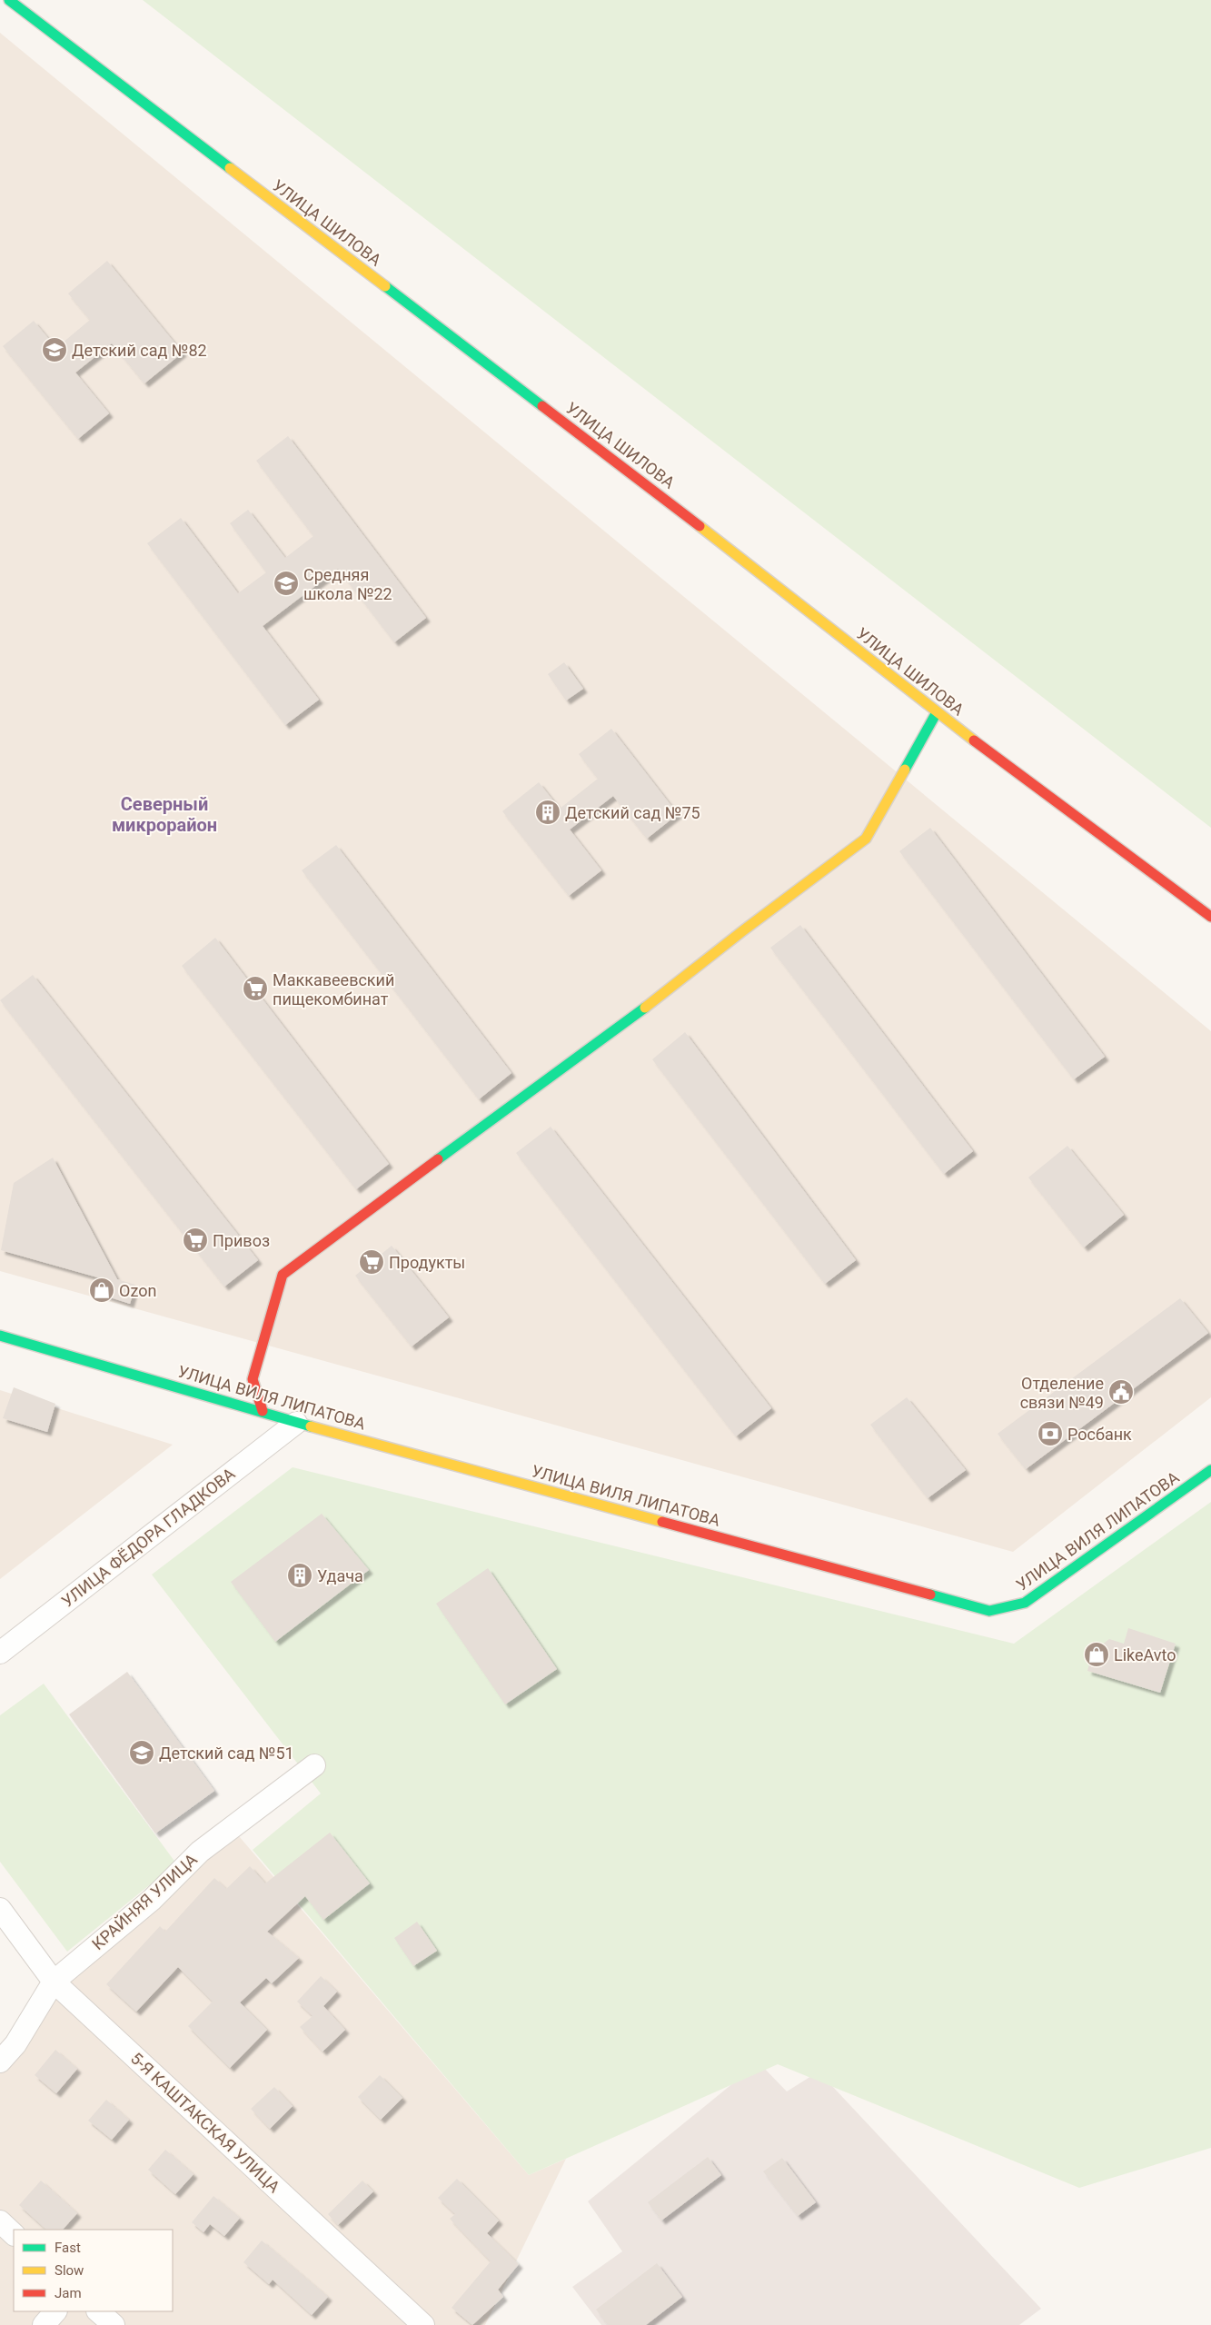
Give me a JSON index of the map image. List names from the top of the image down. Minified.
{"streets":{"street":["УЛИЦА ШИЛОВА","УЛИЦА ВИЛЯ ЛИПАТОВА","УЛИЦА ФЁДОРА ГЛАДКОВА","КРАЙНЯЯ УЛИЦА","5-Я КАШТАКСКАЯ УЛИЦА"]},"crossings":[["УЛИЦА ВИЛЯ ЛИПАТОВА","УЛИЦА ФЁДОРА ГЛАДКОВА"],["КРАЙНЯЯ УЛИЦА","5-Я КАШТАКСКАЯ УЛИЦА"]],"districts":["Северный микрорайон"],"places":{"school or university":["Детский сад №82","Средняя школа №22","Детский сад №51"],"building":["Детский сад №75","Удача"],"supermarket":["Маккавеевский пищекомбинат","Привоз","Продукты"],"shop":["Ozon","LikeAvto"],"public building":["Отделение связи №49"],"bank":["Росбанк"]},"legend":["Fast","Slow","Jam"]}
